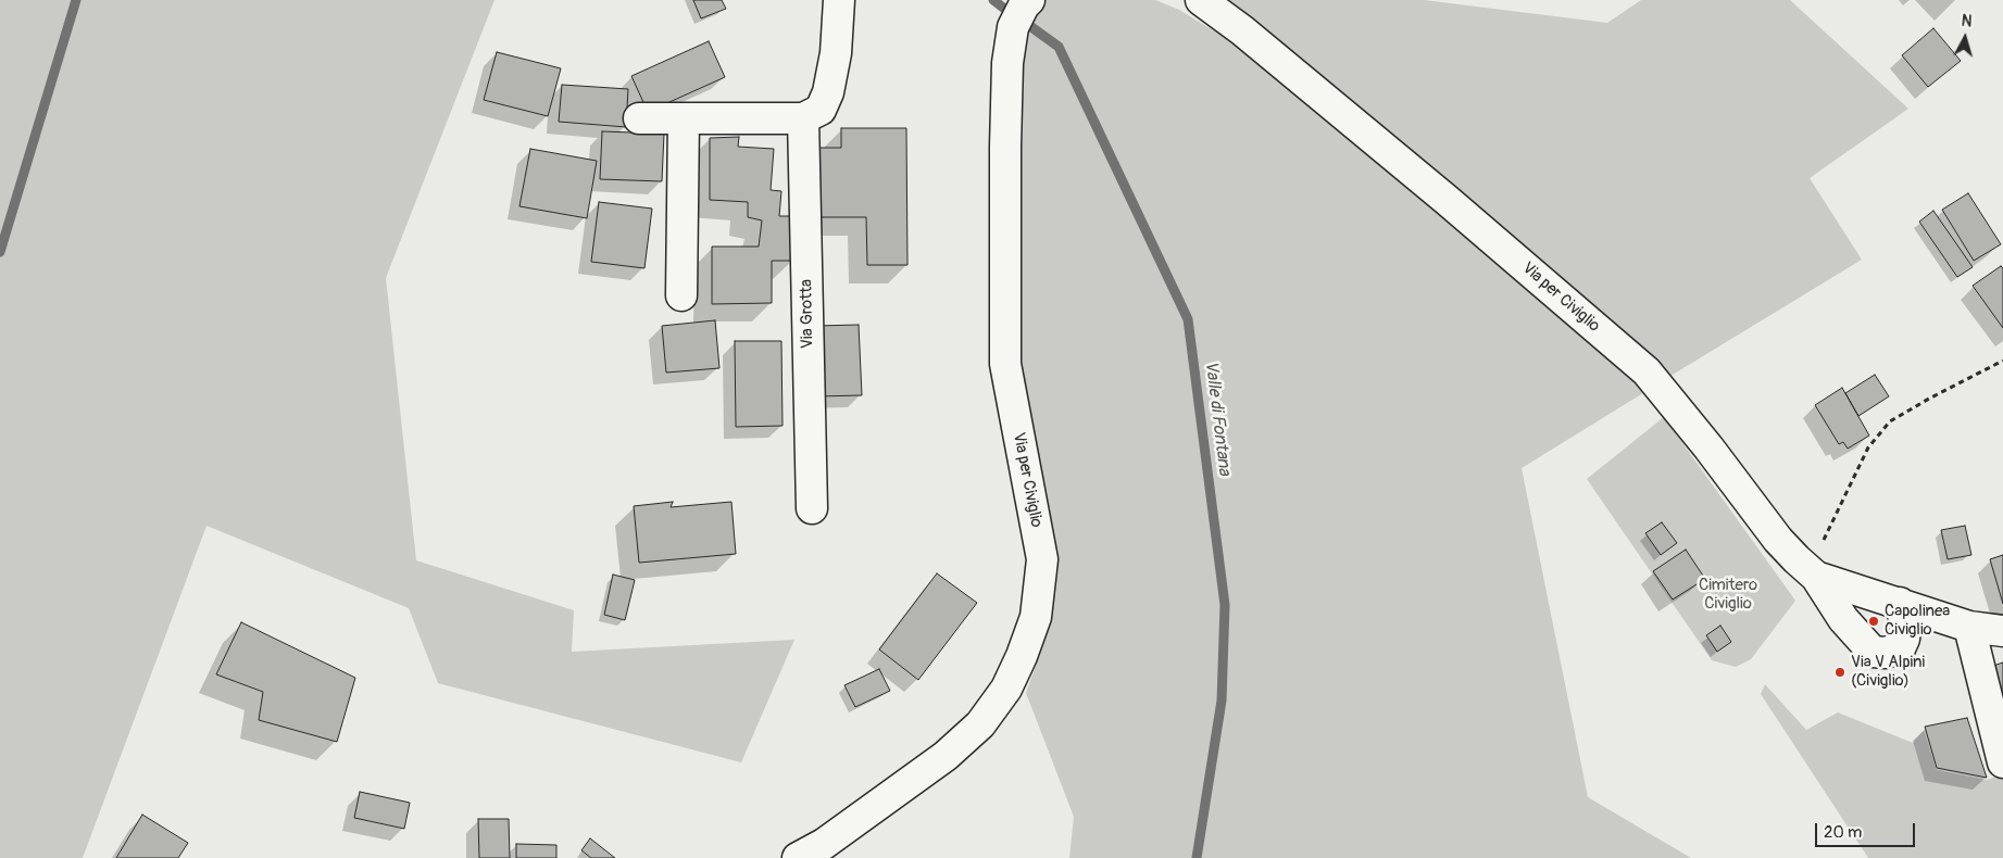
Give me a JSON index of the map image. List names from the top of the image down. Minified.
{"streets":{"street":["Via per Civiglio","Via Grotta"]},"water":["Valle di Fontana"],"parks":["Cimitero Civiglio"],"places":["Capolinea Civiglio","Via V Alpini (Civiglio)"],"scale_bar":"20 m","north":"top"}
